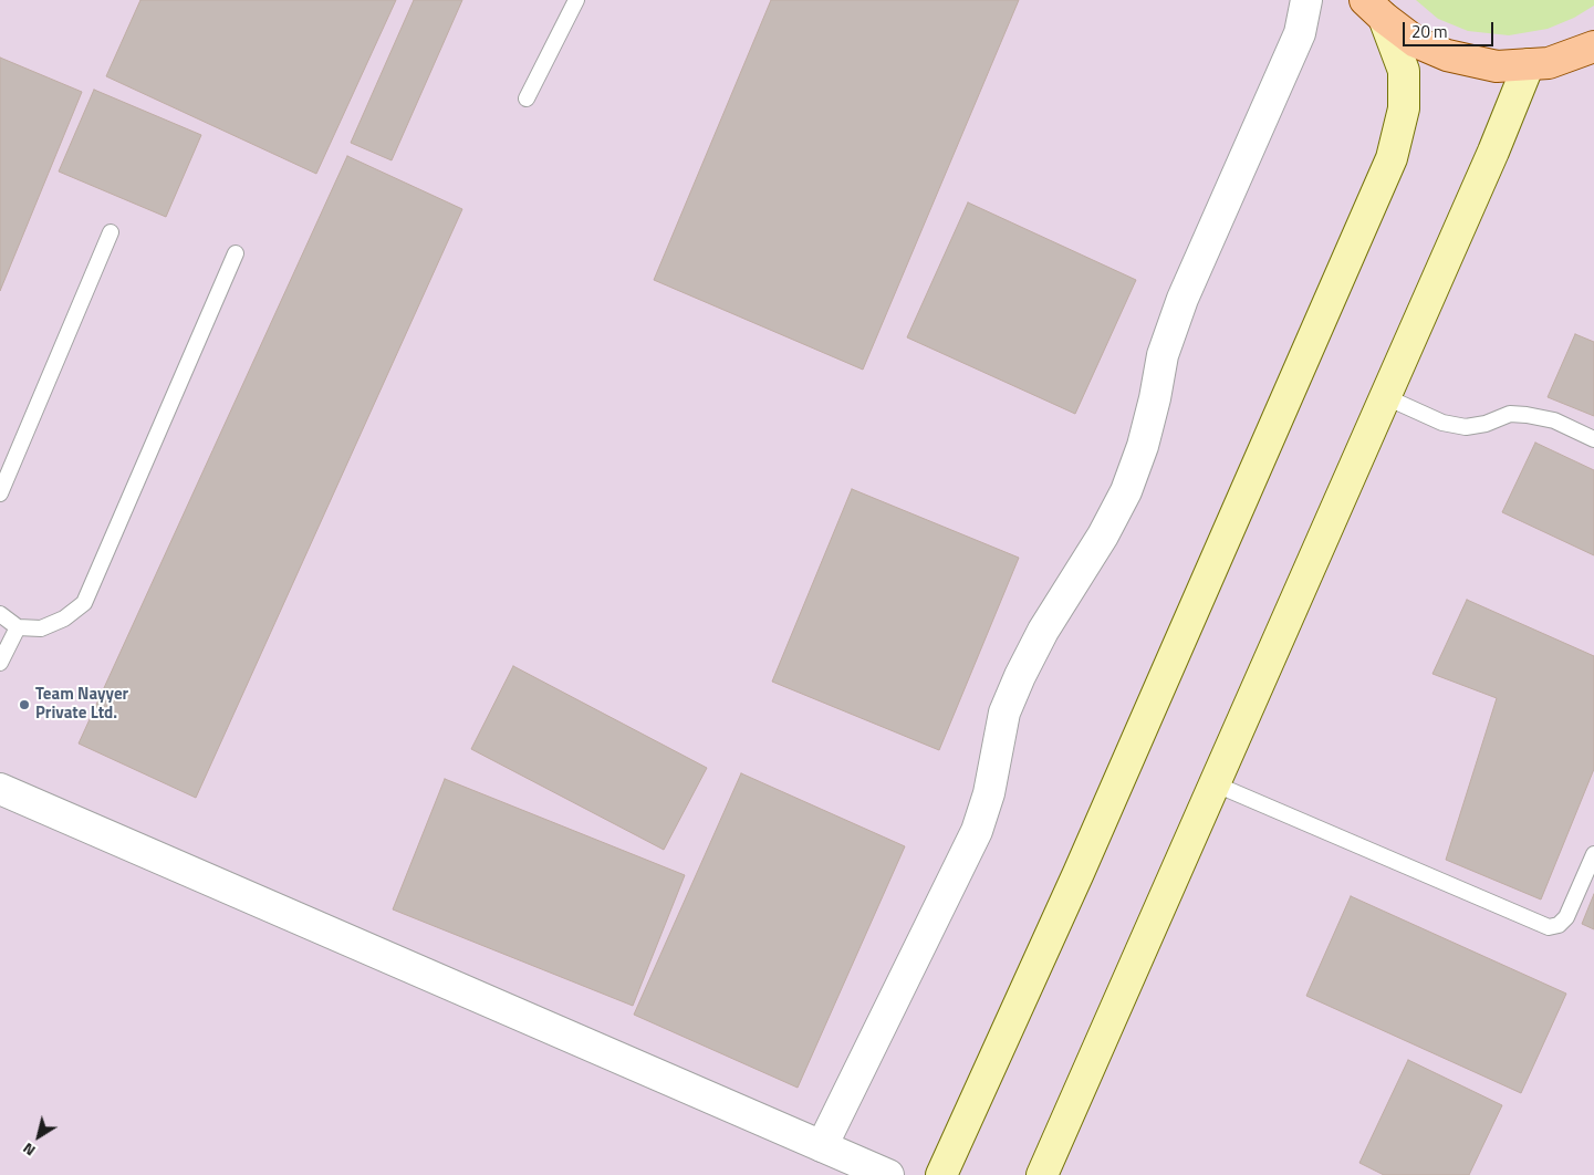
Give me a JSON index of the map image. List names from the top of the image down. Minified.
{"places":["Team Nayyer Private Ltd."],"scale_bar":"20 m","north":"bottom left"}
